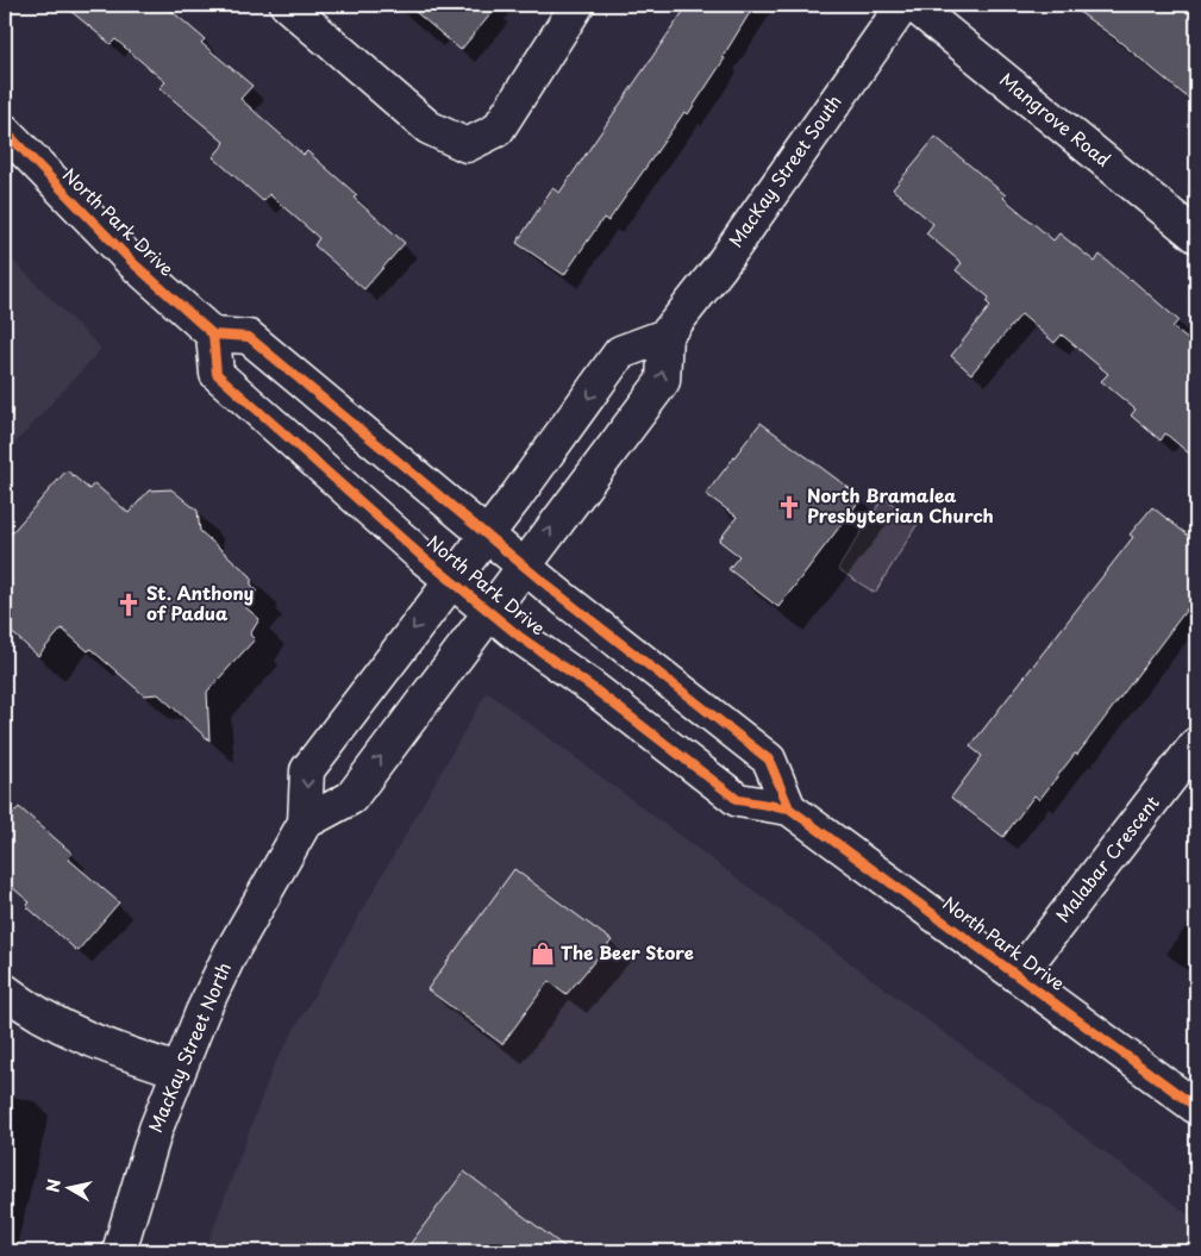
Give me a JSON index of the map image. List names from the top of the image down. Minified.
{"streets":{"street":["Mangrove Road","MacKay Street South","North Park Drive","Malabar Crescent","MacKay Street North"]},"crossings":[["North Park Drive","Malabar Crescent"],["North Park Drive","MacKay Street North"]],"places":{"church":["North Bramalea Presbyterian Church","St. Anthony of Padua"],"shop":["The Beer Store"]},"north":"left"}
